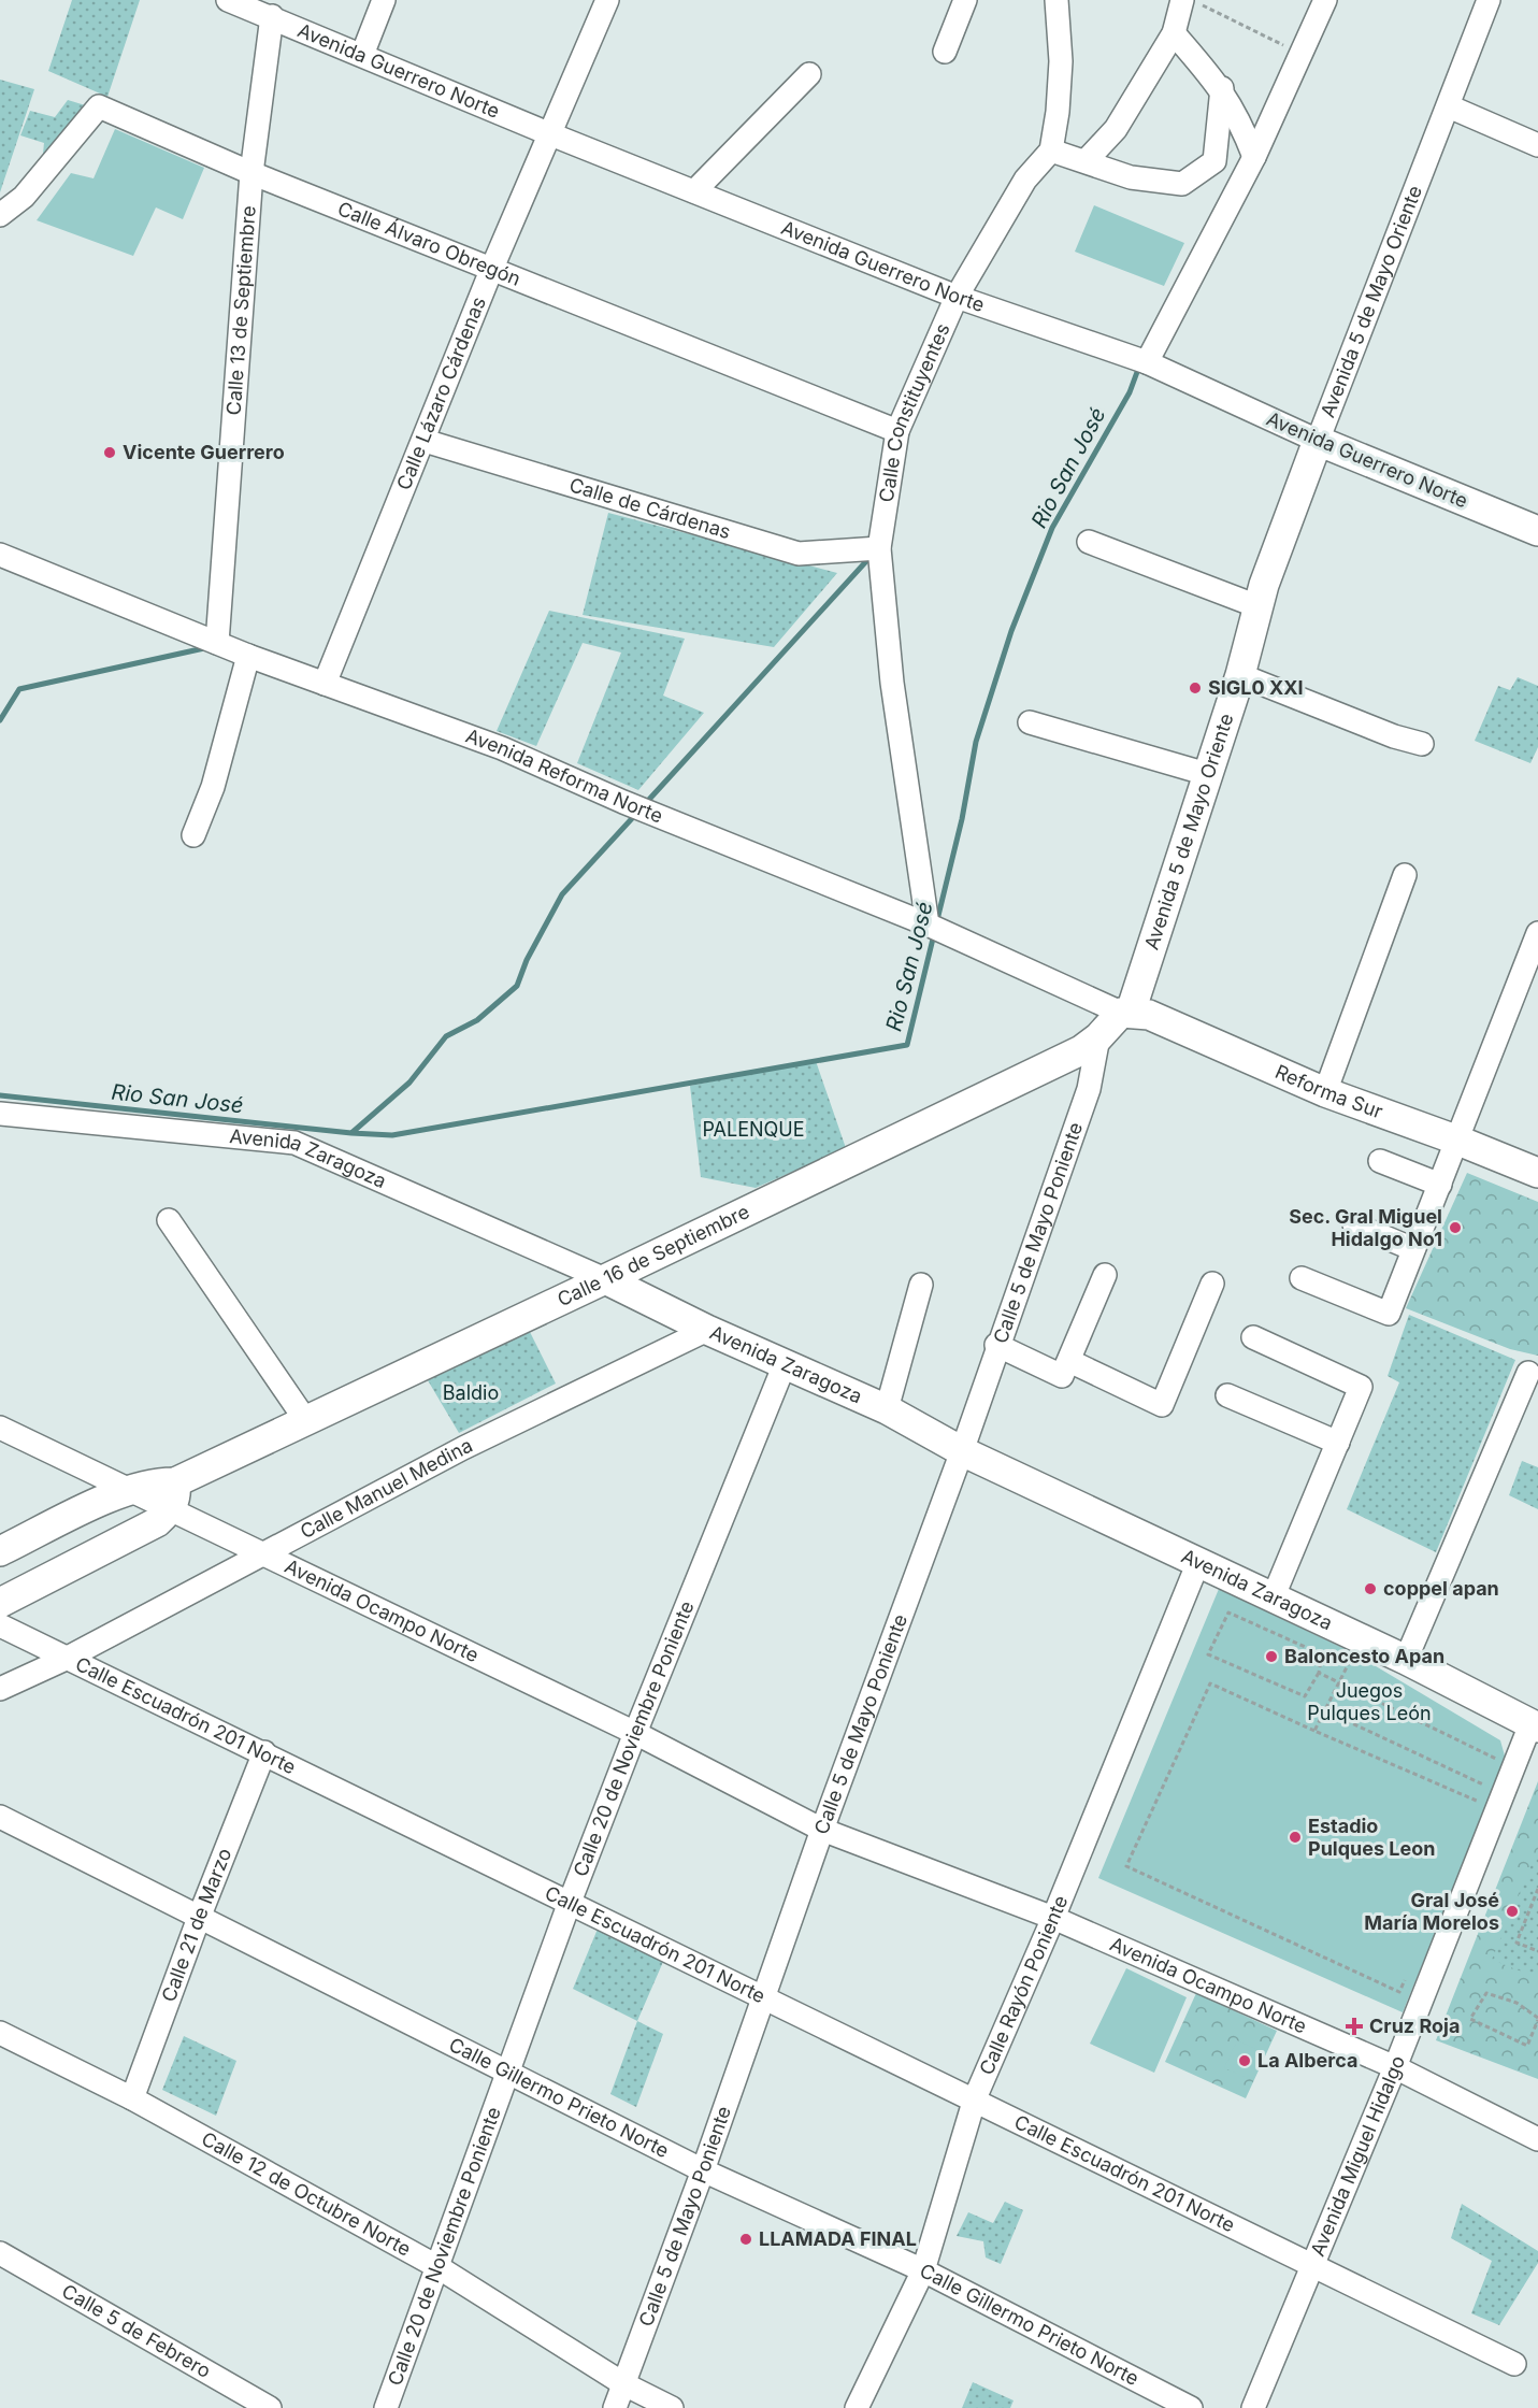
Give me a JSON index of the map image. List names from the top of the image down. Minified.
{"streets":{"main road":["Avenida Guerrero Norte","Avenida 5 de Mayo Oriente","Reforma Sur","Avenida Zaragoza","Calle 16 de Septiembre"],"street":["Calle Álvaro Obregón","Calle 13 de Septiembre","Calle Lázaro Cárdenas","Calle Constituyentes","Calle de Cárdenas","Avenida Reforma Norte","Calle 5 de Mayo Poniente","Calle Manuel Medina","Avenida Ocampo Norte","Calle Escuadrón 201 Norte","Calle 20 de Noviembre Poniente","Calle 21 de Marzo","Calle Rayón Poniente","Calle Gillermo Prieto Norte","Avenida Miguel Hidalgo","Calle 12 de Octubre Norte","Calle 5 de Febrero"]},"crossings":[["Avenida Guerrero Norte","Avenida 5 de Mayo Oriente"],["Avenida Guerrero Norte","Calle 13 de Septiembre"],["Avenida Guerrero Norte","Calle Lázaro Cárdenas"],["Avenida Guerrero Norte","Calle Constituyentes"],["Calle Álvaro Obregón","Calle 13 de Septiembre"],["Calle Álvaro Obregón","Calle Lázaro Cárdenas"],["Calle Álvaro Obregón","Calle Constituyentes"],["Avenida 5 de Mayo Oriente","Avenida Reforma Norte"],["Avenida 5 de Mayo Oriente","Reforma Sur"],["Avenida 5 de Mayo Oriente","Calle 16 de Septiembre"],["Calle 13 de Septiembre","Avenida Reforma Norte"],["Calle Lázaro Cárdenas","Calle de Cárdenas"],["Calle Lázaro Cárdenas","Avenida Reforma Norte"],["Calle Constituyentes","Calle de Cárdenas"],["Calle Constituyentes","Avenida Reforma Norte"],["Avenida Reforma Norte","Reforma Sur"],["Avenida Reforma Norte","Calle 16 de Septiembre"],["Reforma Sur","Calle 16 de Septiembre"],["Avenida Zaragoza","Calle 5 de Mayo Poniente"],["Avenida Zaragoza","Calle 16 de Septiembre"],["Avenida Zaragoza","Calle Manuel Medina"],["Avenida Zaragoza","Calle 20 de Noviembre Poniente"],["Avenida Zaragoza","Calle Rayón Poniente"],["Avenida Zaragoza","Avenida Miguel Hidalgo"],["Calle 5 de Mayo Poniente","Calle 16 de Septiembre"],["Calle 5 de Mayo Poniente","Calle Escuadrón 201 Norte"],["Calle 5 de Mayo Poniente","Calle Gillermo Prieto Norte"],["Calle 5 de Mayo Poniente","Calle 12 de Octubre Norte"],["Calle 16 de Septiembre","Avenida Ocampo Norte"],["Calle Manuel Medina","Avenida Ocampo Norte"],["Calle Manuel Medina","Calle Escuadrón 201 Norte"],["Avenida Ocampo Norte","Calle 20 de Noviembre Poniente"],["Avenida Ocampo Norte","Calle Rayón Poniente"],["Avenida Ocampo Norte","Avenida Miguel Hidalgo"],["Calle Escuadrón 201 Norte","Calle 20 de Noviembre Poniente"],["Calle Escuadrón 201 Norte","Calle 21 de Marzo"],["Calle Escuadrón 201 Norte","Calle Rayón Poniente"],["Calle Escuadrón 201 Norte","Avenida Miguel Hidalgo"],["Calle 20 de Noviembre Poniente","Calle Gillermo Prieto Norte"],["Calle 20 de Noviembre Poniente","Calle 12 de Octubre Norte"],["Calle 21 de Marzo","Calle Gillermo Prieto Norte"],["Calle 21 de Marzo","Calle 12 de Octubre Norte"],["Calle Rayón Poniente","Calle Gillermo Prieto Norte"]],"water":["Rio San José"],"parks":["PALENQUE","Baldio","Juegos Pulques León"],"places":{"other":["Vicente Guerrero","SIGL0 XXI","Sec. Gral Miguel Hidalgo No1","coppel apan","Baloncesto Apan","Estadio Pulques Leon","Gral José María Morelos","La Alberca","LLAMADA FINAL"],"health":["Cruz Roja"]}}
